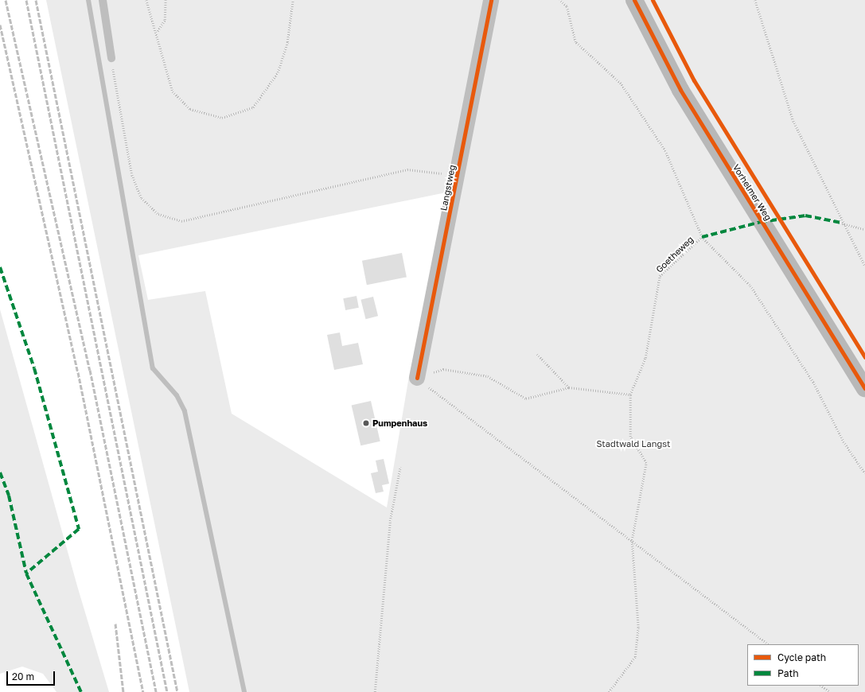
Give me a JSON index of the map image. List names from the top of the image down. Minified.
{"streets":{"street":["Langstweg","Vorhelmer Weg"],"path":["Goetheweg"]},"parks":["Stadtwald Langst"],"places":["Pumpenhaus"],"legend":["Cycle path","Path"],"scale_bar":"20 m"}
